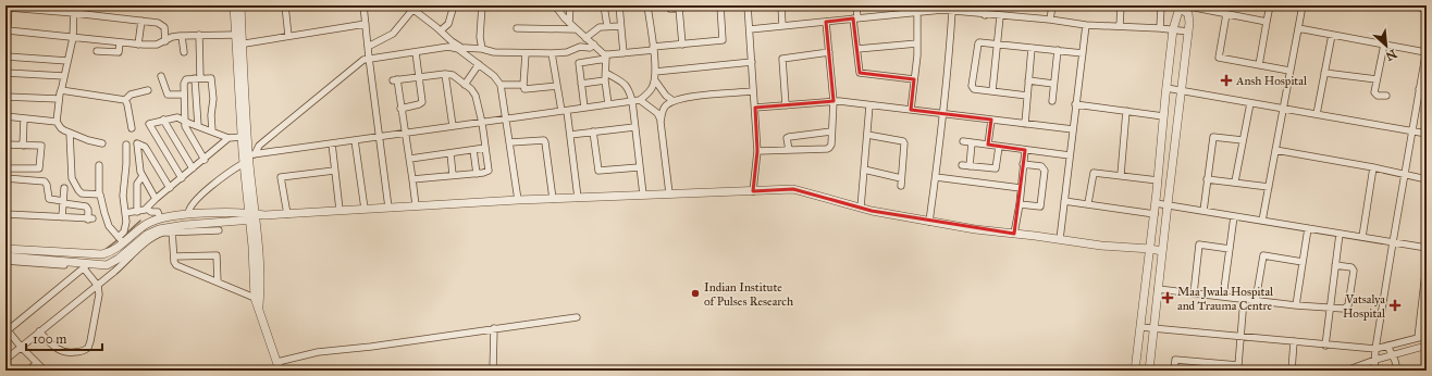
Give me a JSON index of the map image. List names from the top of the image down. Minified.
{"places":{"health":["Ansh Hospital","Maa Jwala Hospital and Trauma Centre","Vatsalya Hospital"],"other":["Indian Institute of Pulses Research"]},"scale_bar":"100 m","north":"bottom right"}
